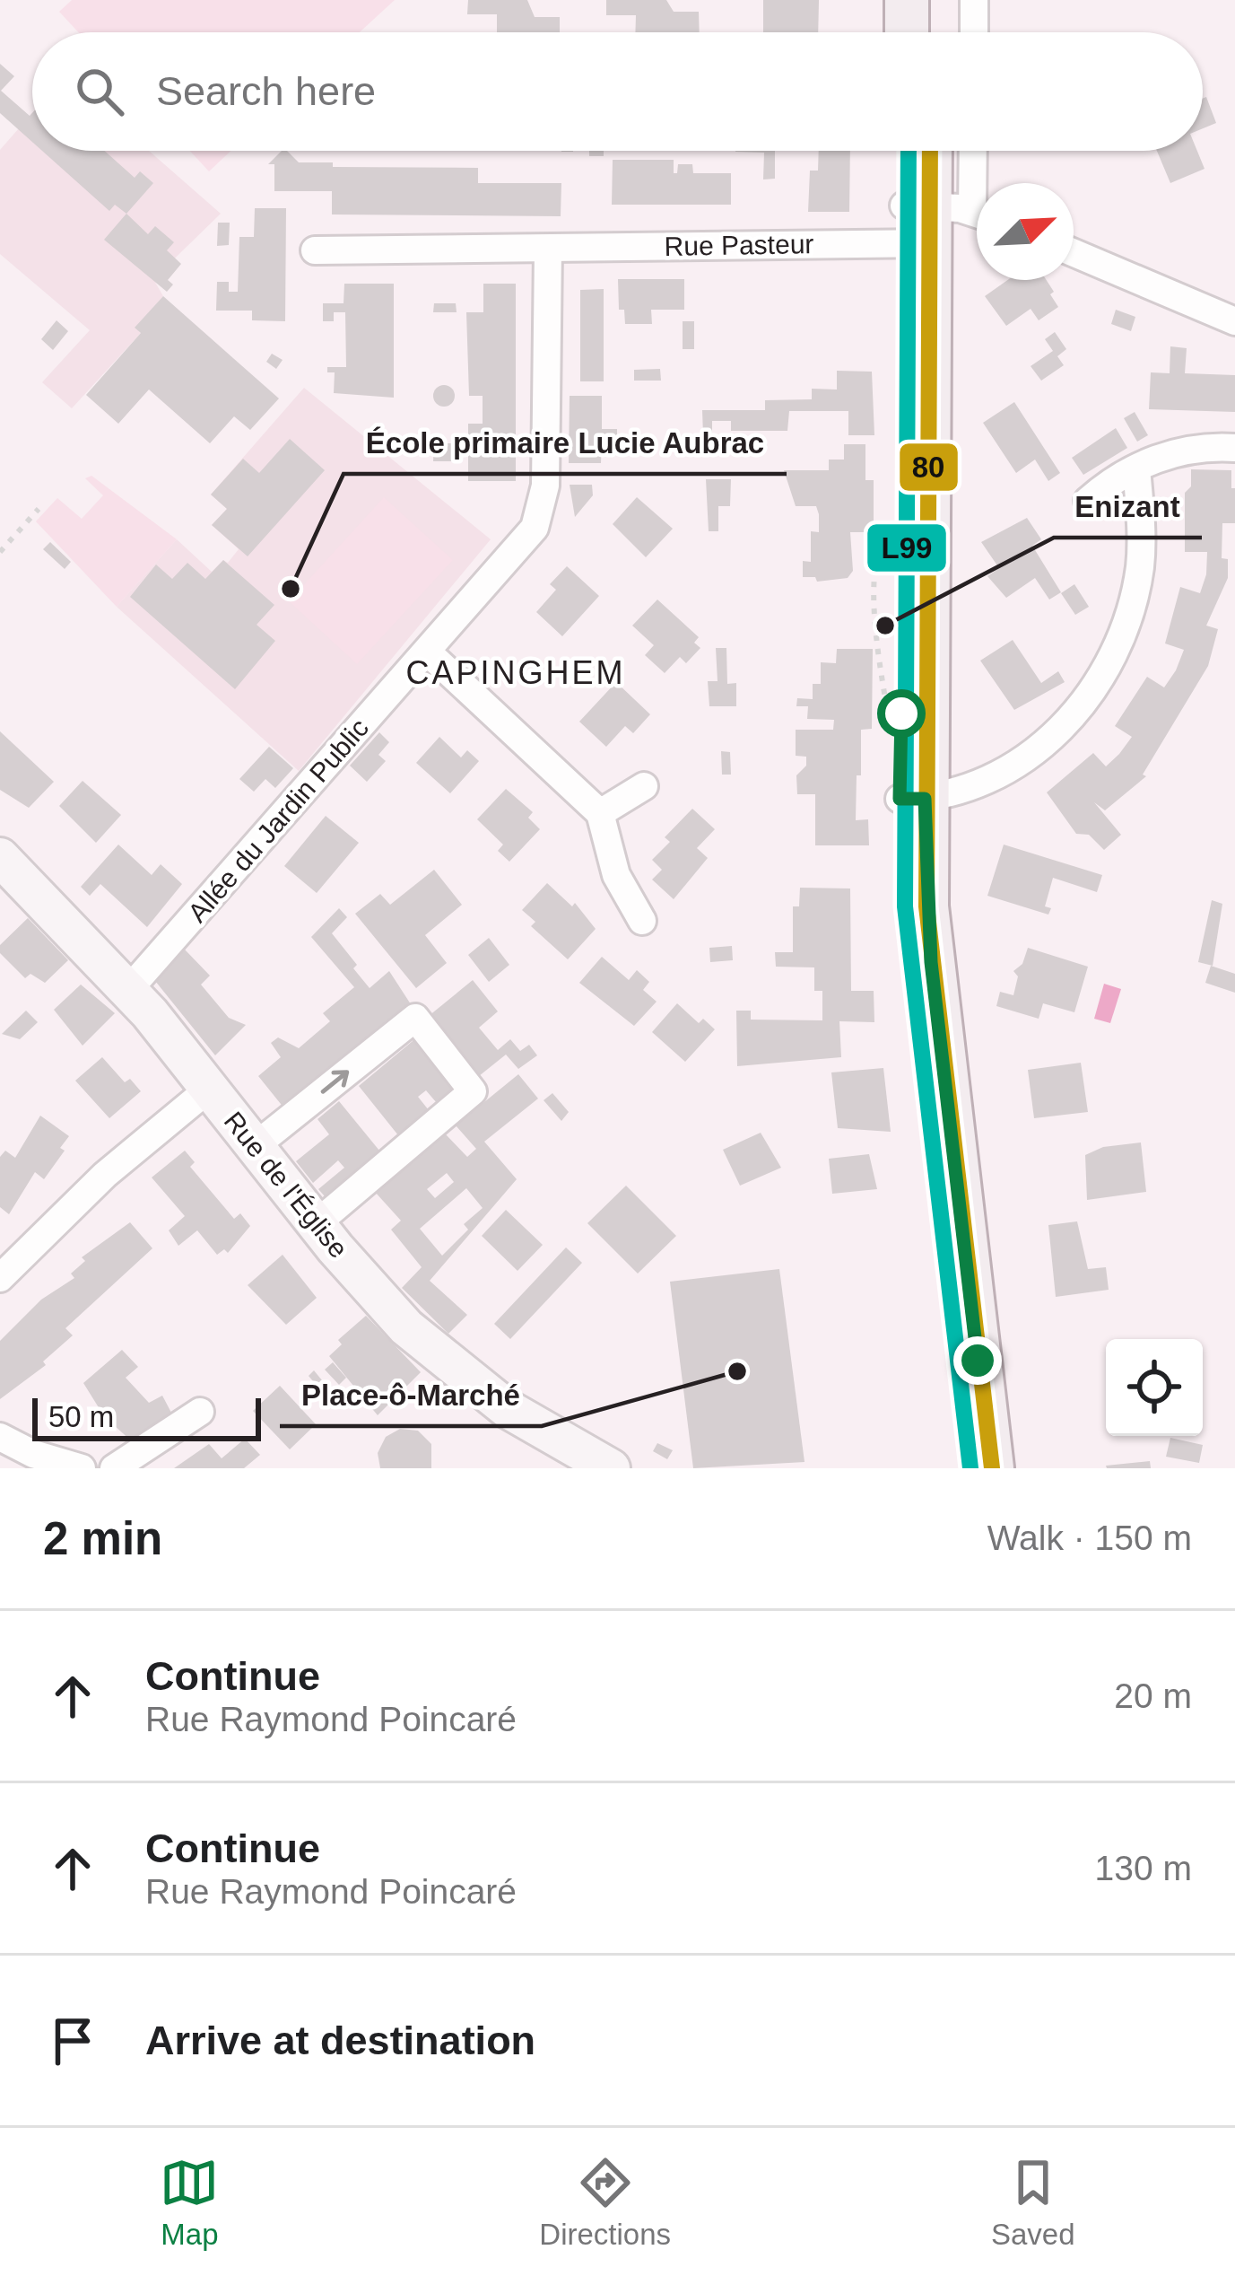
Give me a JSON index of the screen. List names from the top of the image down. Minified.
{"streets":{"street":["Rue Pasteur","Allée du Jardin Public","Rue de l'Église"]},"crossings":[["Allée du Jardin Public","Rue de l'Église"]],"districts":["CAPINGHEM"],"places":["École primaire Lucie Aubrac","Enizant","Place-ô-Marché"],"lines":["transit line 80","transit line L99"],"scale_bar":"50 m","north":"top right","page":{"search":"Search here","scale":"50 m","heading":["2 min","Walk · 150 m"],"list":[["Continue","Rue Raymond Poincaré","20 m"],["Continue","Rue Raymond Poincaré","130 m"],"Arrive at destination"],"nav":["Map","Directions","Saved"]}}
